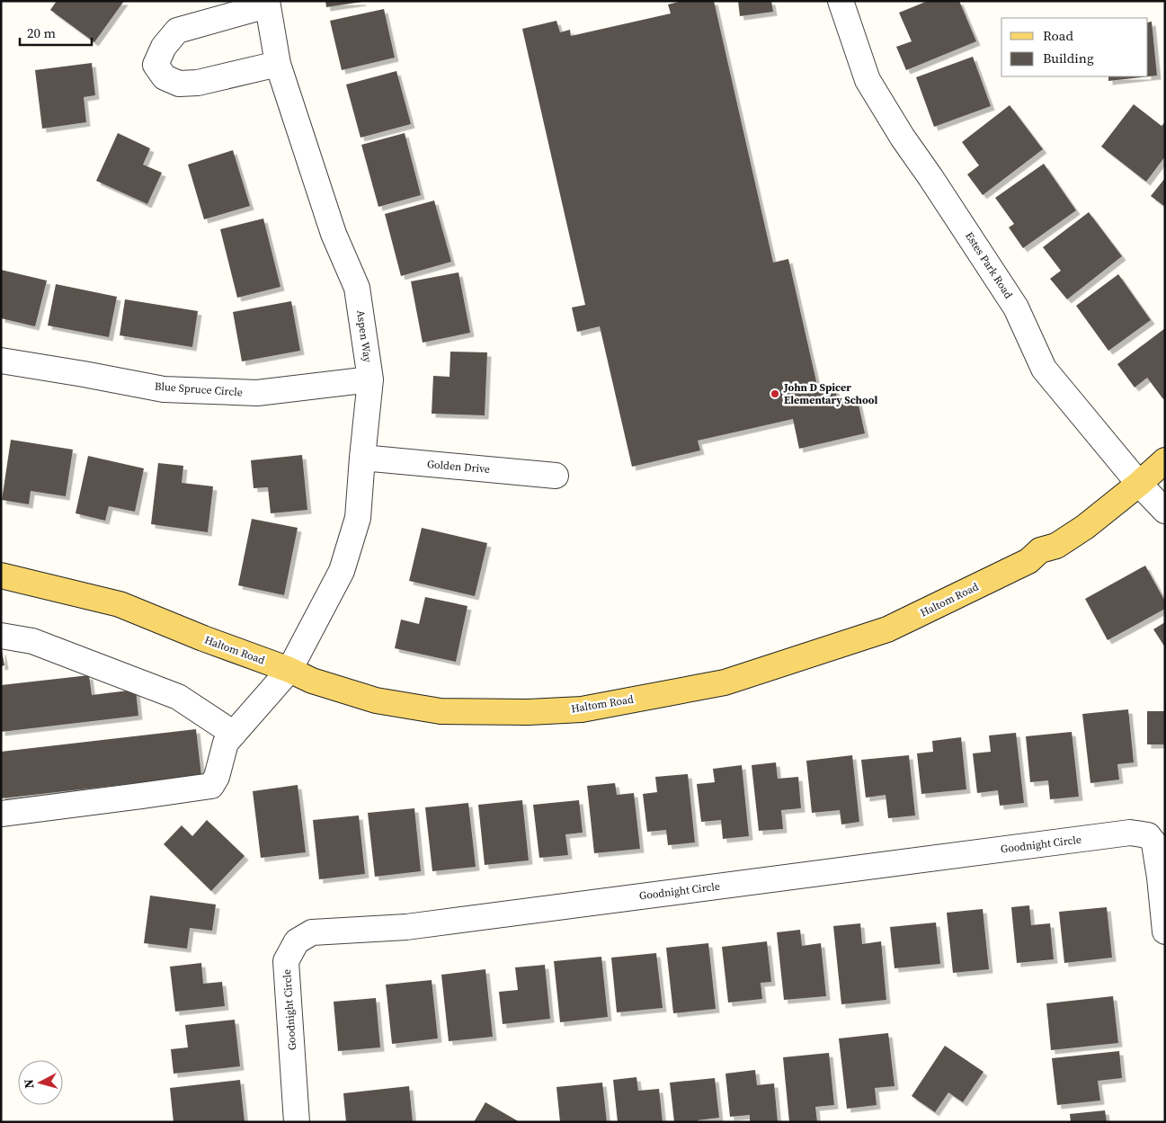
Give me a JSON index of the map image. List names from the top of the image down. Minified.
{"streets":{"main road":["Haltom Road"],"street":["Estes Park Road","Aspen Way","Blue Spruce Circle","Golden Drive","Goodnight Circle"]},"crossings":[["Estes Park Road","Haltom Road"],["Aspen Way","Blue Spruce Circle"],["Aspen Way","Golden Drive"],["Aspen Way","Haltom Road"]],"places":["John D Spicer Elementary School"],"legend":["Road","Building"],"scale_bar":"20 m","north":"left"}
